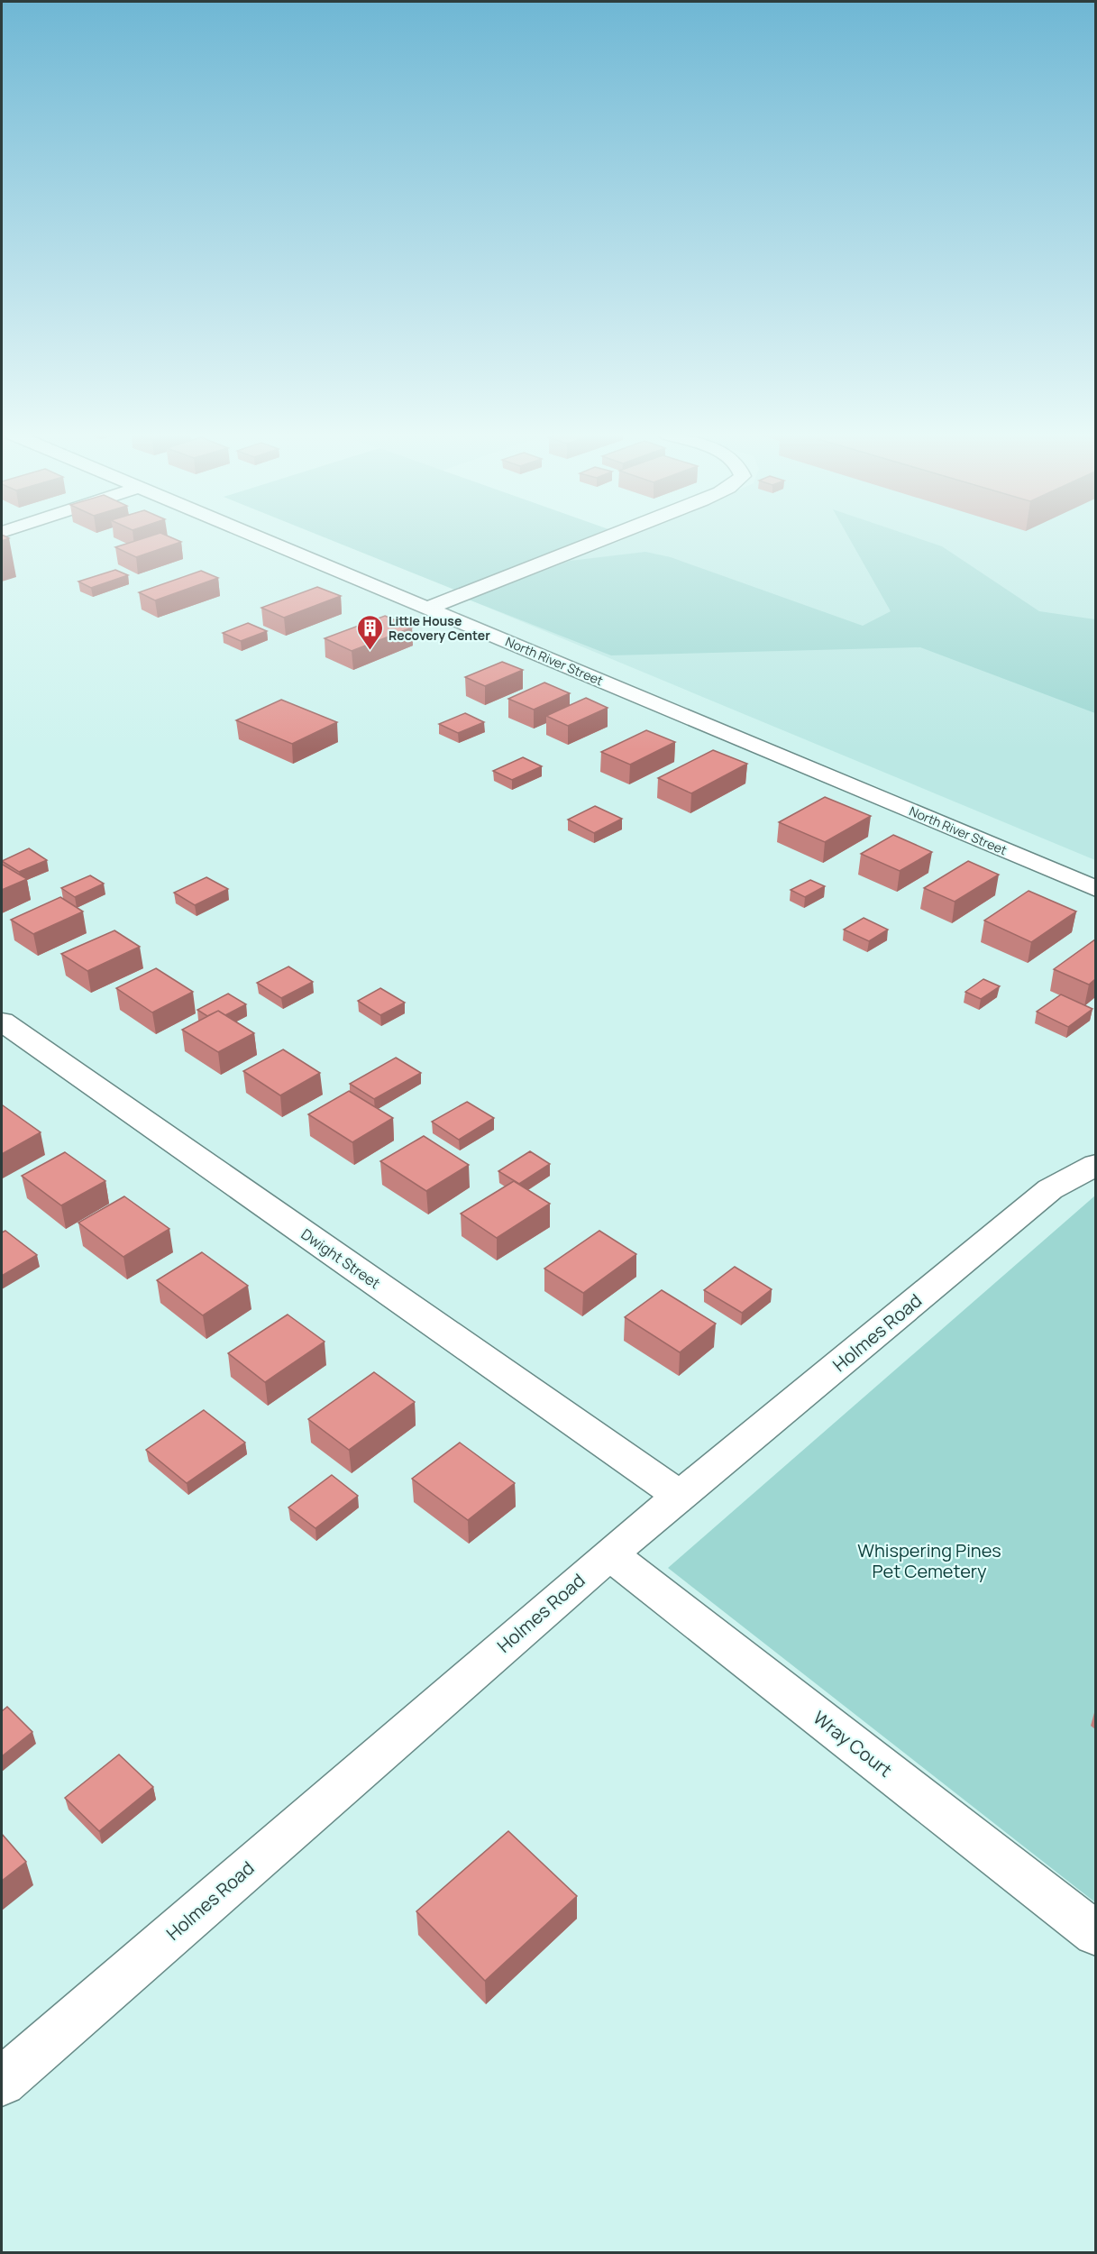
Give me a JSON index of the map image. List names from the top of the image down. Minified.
{"streets":{"street":["North River Street","Dwight Street","Holmes Road","Wray Court"]},"crossings":[["Dwight Street","Holmes Road"],["Holmes Road","Wray Court"]],"parks":["Whispering Pines Pet Cemetery"],"places":{"building":["Little House Recovery Center"]}}
